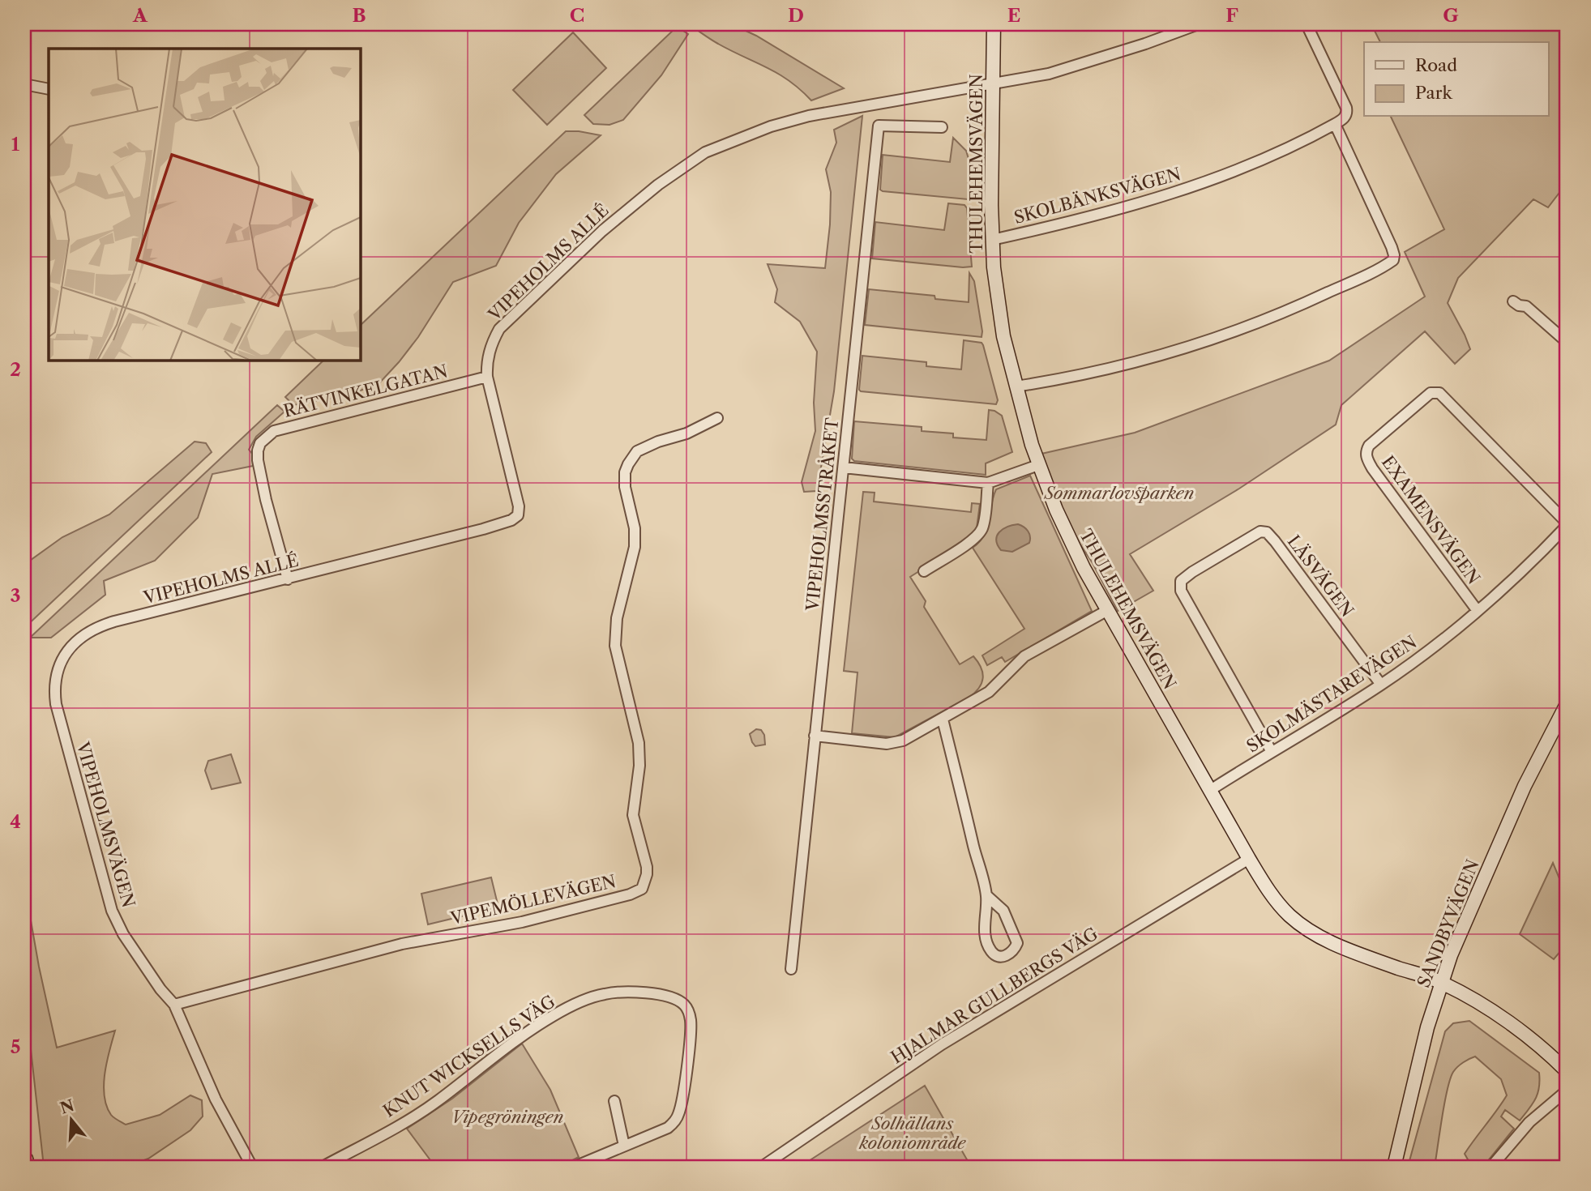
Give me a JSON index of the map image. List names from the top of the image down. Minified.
{"streets":{"street":["THULEHEMSVÄGEN","SKOLBÄNKSVÄGEN","VIPEHOLMS ALLÉ","RÄTVINKELGATAN","VIPEHOLMSSTRÅKET","EXAMENSVÄGEN","LÄSVÄGEN","SKOLMÄSTAREVÄGEN","VIPEHOLMSVÄGEN","VIPEMÖLLEVÄGEN","SANDBYVÄGEN","HJALMAR GULLBERGS VÄG","KNUT WICKSELLS VÄG"]},"crossings":[["THULEHEMSVÄGEN","SKOLBÄNKSVÄGEN"],["THULEHEMSVÄGEN","VIPEHOLMS ALLÉ"],["THULEHEMSVÄGEN","SKOLMÄSTAREVÄGEN"],["THULEHEMSVÄGEN","SANDBYVÄGEN"],["THULEHEMSVÄGEN","HJALMAR GULLBERGS VÄG"],["VIPEHOLMS ALLÉ","RÄTVINKELGATAN"],["VIPEHOLMS ALLÉ","VIPEHOLMSVÄGEN"],["EXAMENSVÄGEN","SKOLMÄSTAREVÄGEN"],["LÄSVÄGEN","SKOLMÄSTAREVÄGEN"],["VIPEHOLMSVÄGEN","VIPEMÖLLEVÄGEN"]],"parks":["Sommarlovsparken","Vipegröningen","Solhällans koloniområde"],"legend":["Road","Park"],"north":"top","grid":{"columns":["A","B","C","D","E","F","G"],"rows":["1","2","3","4","5"]}}
